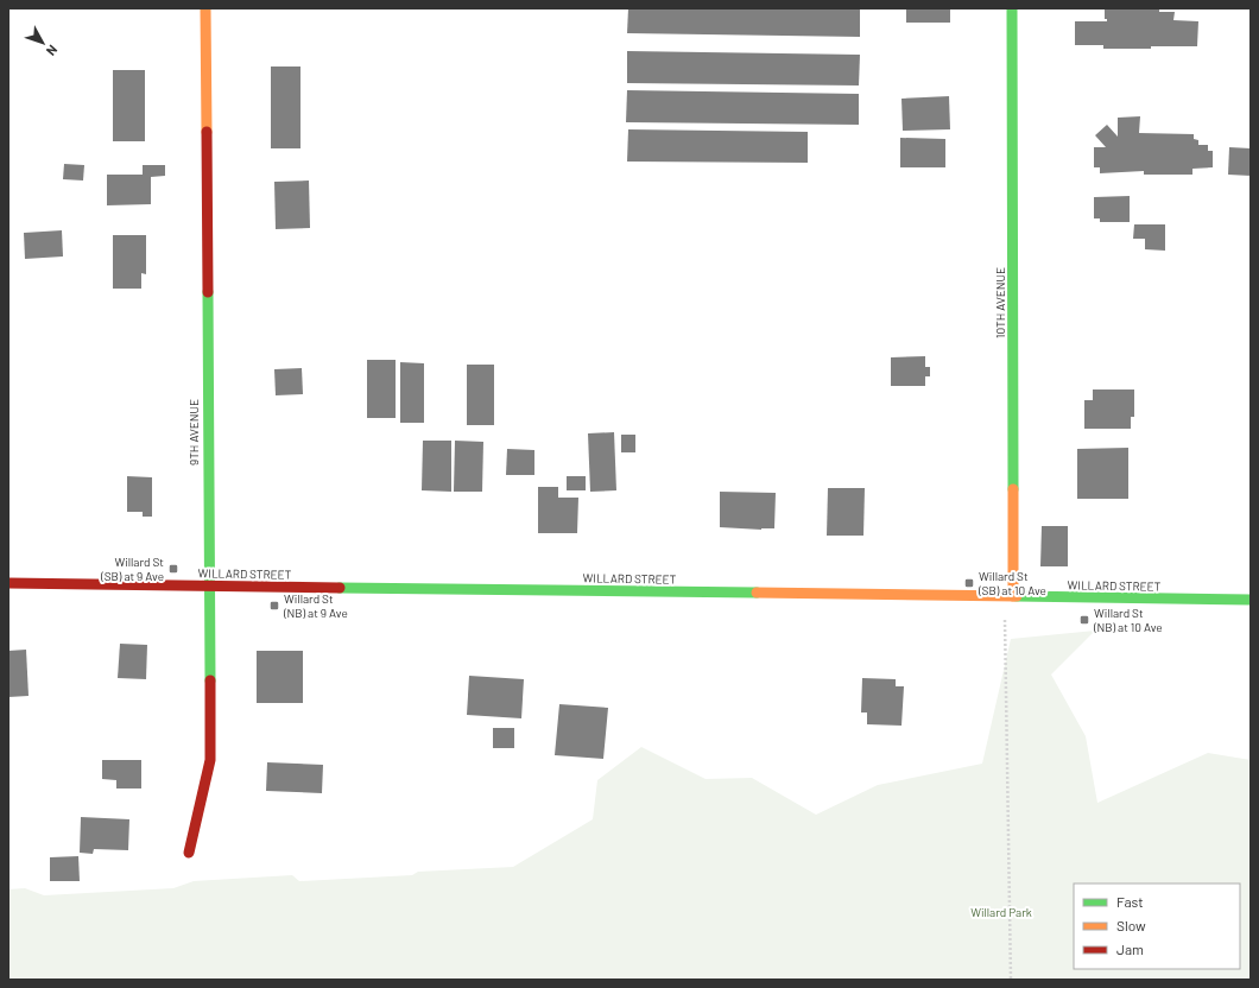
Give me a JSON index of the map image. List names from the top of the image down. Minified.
{"streets":{"street":["10TH AVENUE","9TH AVENUE","WILLARD STREET"]},"crossings":[["10TH AVENUE","WILLARD STREET"],["9TH AVENUE","WILLARD STREET"]],"parks":["Willard Park"],"places":{"transit":["Willard St (SB) at 9 Ave","Willard St (SB) at 10 Ave","Willard St (NB) at 9 Ave","Willard St (NB) at 10 Ave"]},"legend":["Fast","Slow","Jam"],"north":"bottom right"}
